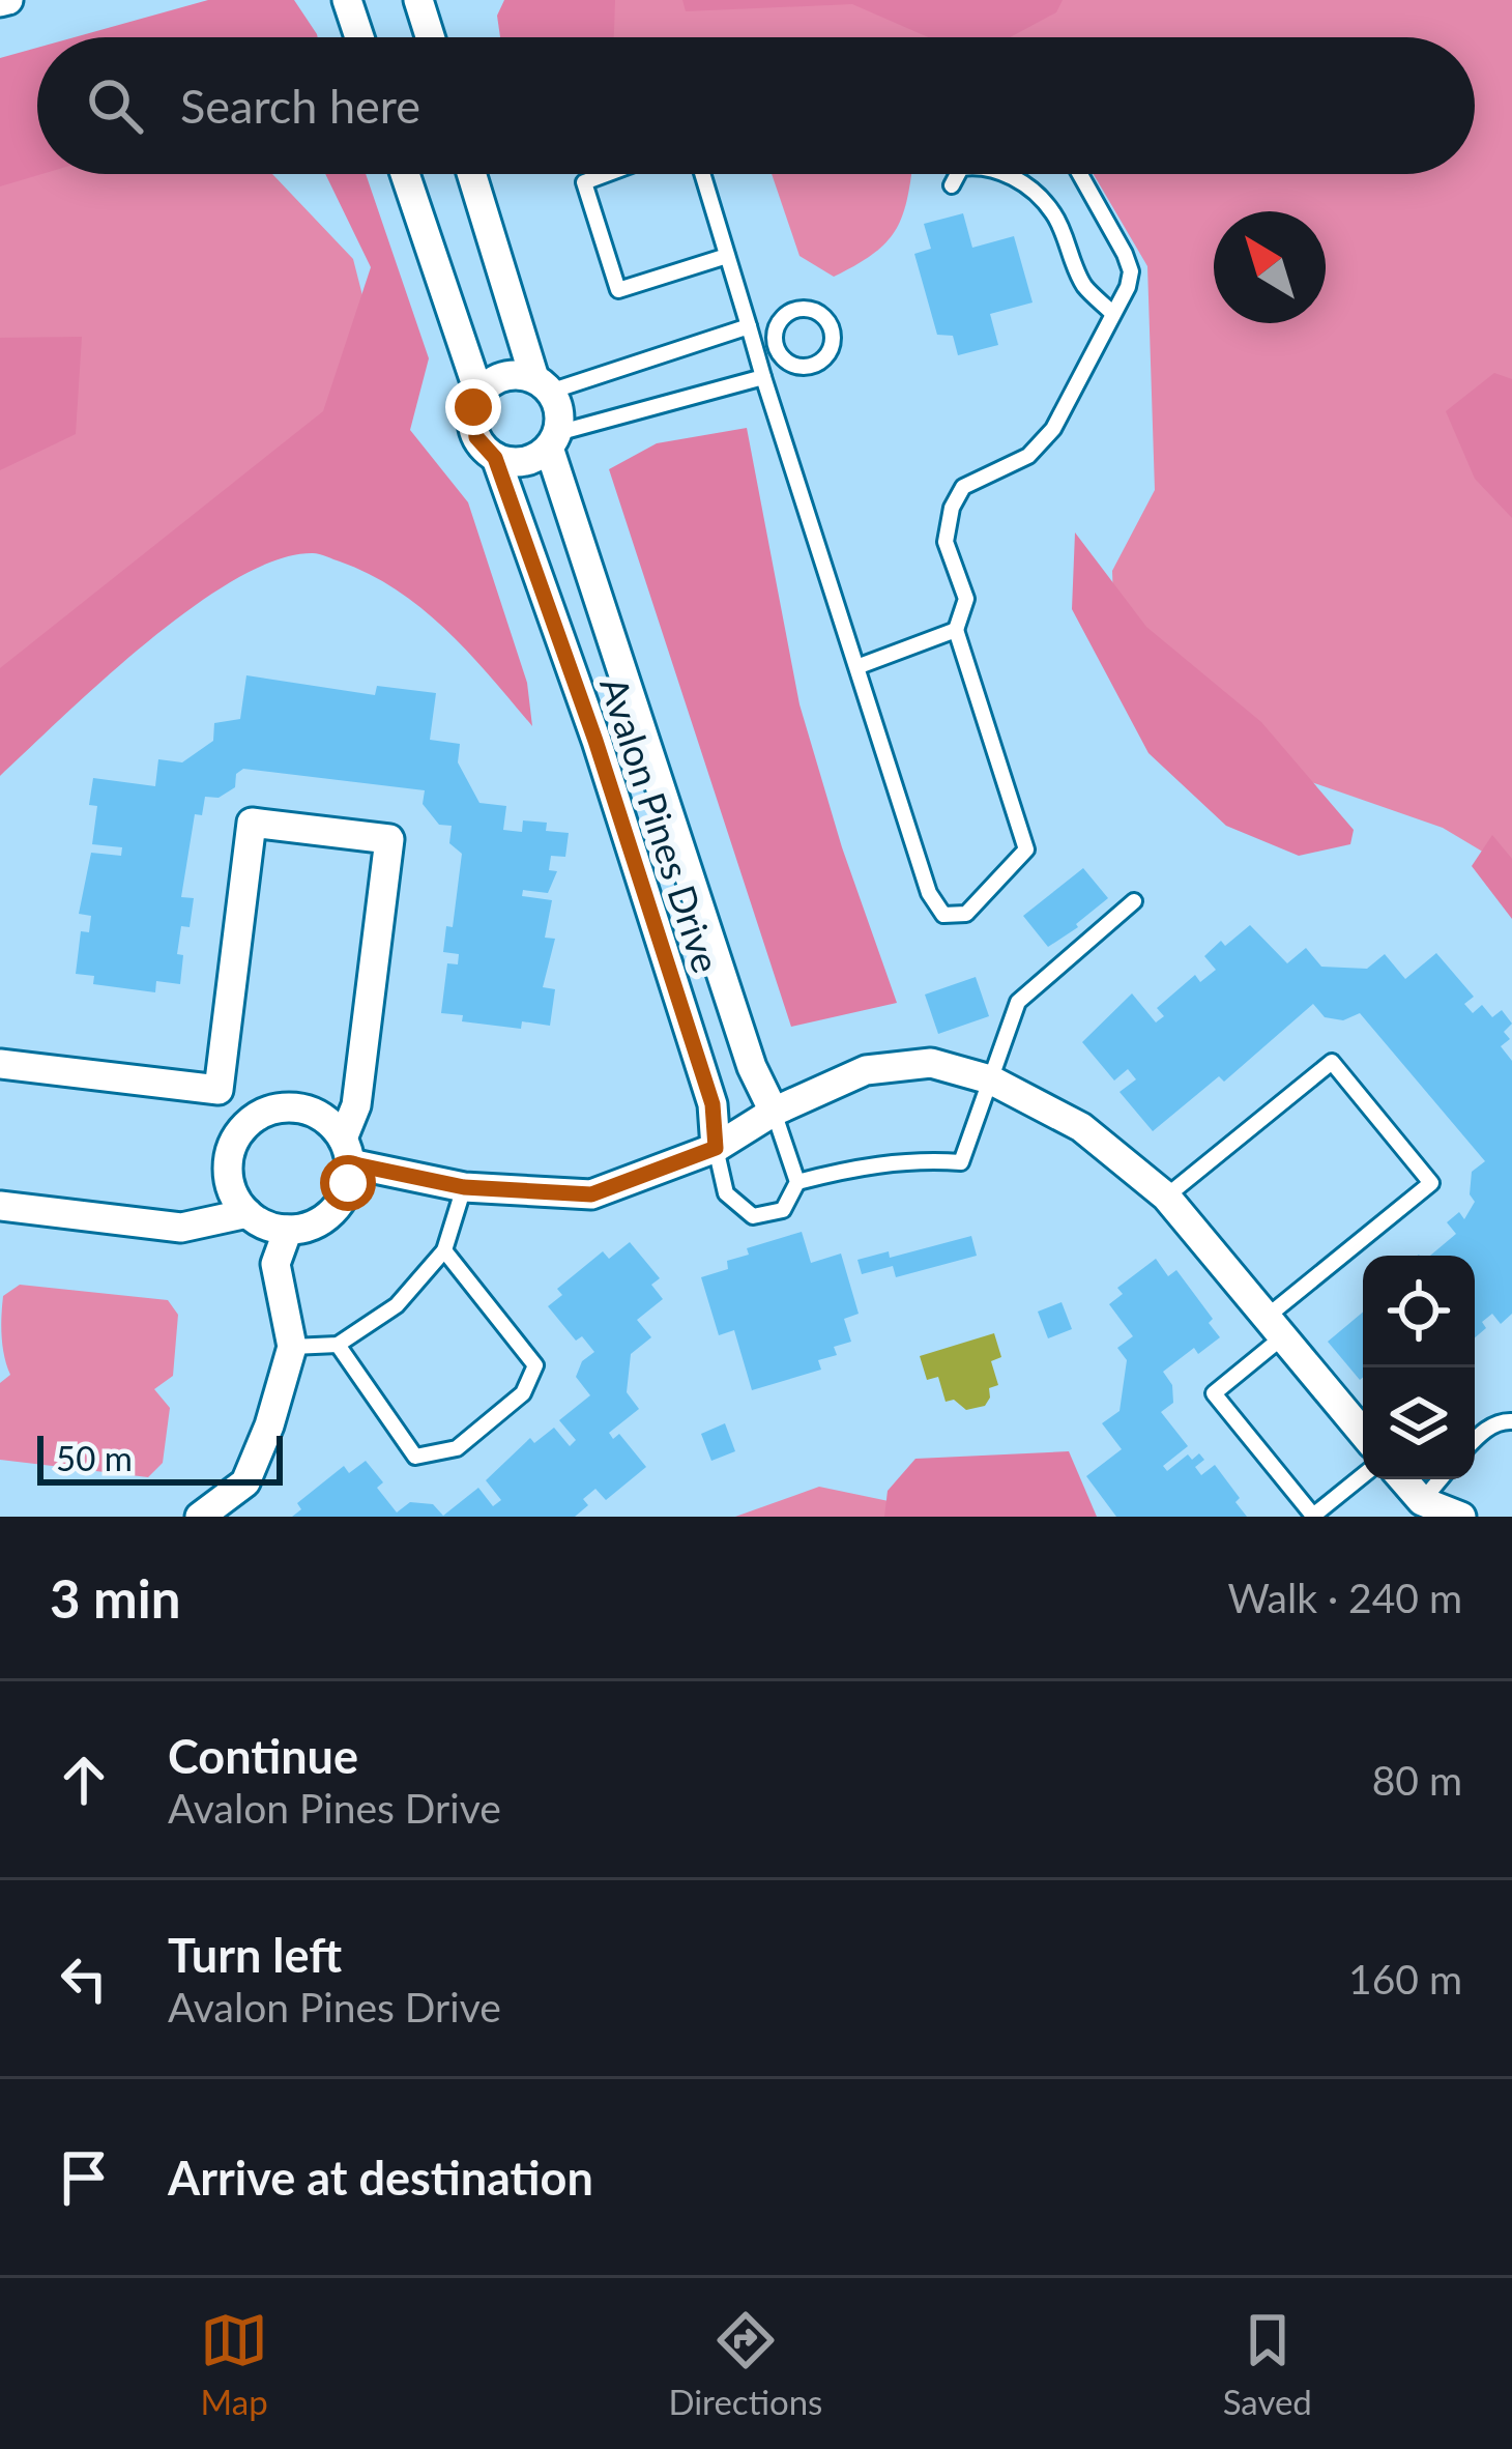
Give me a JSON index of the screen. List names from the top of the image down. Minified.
{"streets":{"street":["Avalon Pines Drive"]},"scale_bar":"50 m","north":"top left","page":{"search":"Search here","scale":"50 m","heading":["3 min","Walk · 240 m"],"list":[["Continue","Avalon Pines Drive","80 m"],["Turn left","Avalon Pines Drive","160 m"],"Arrive at destination"],"nav":["Map","Directions","Saved"]}}
